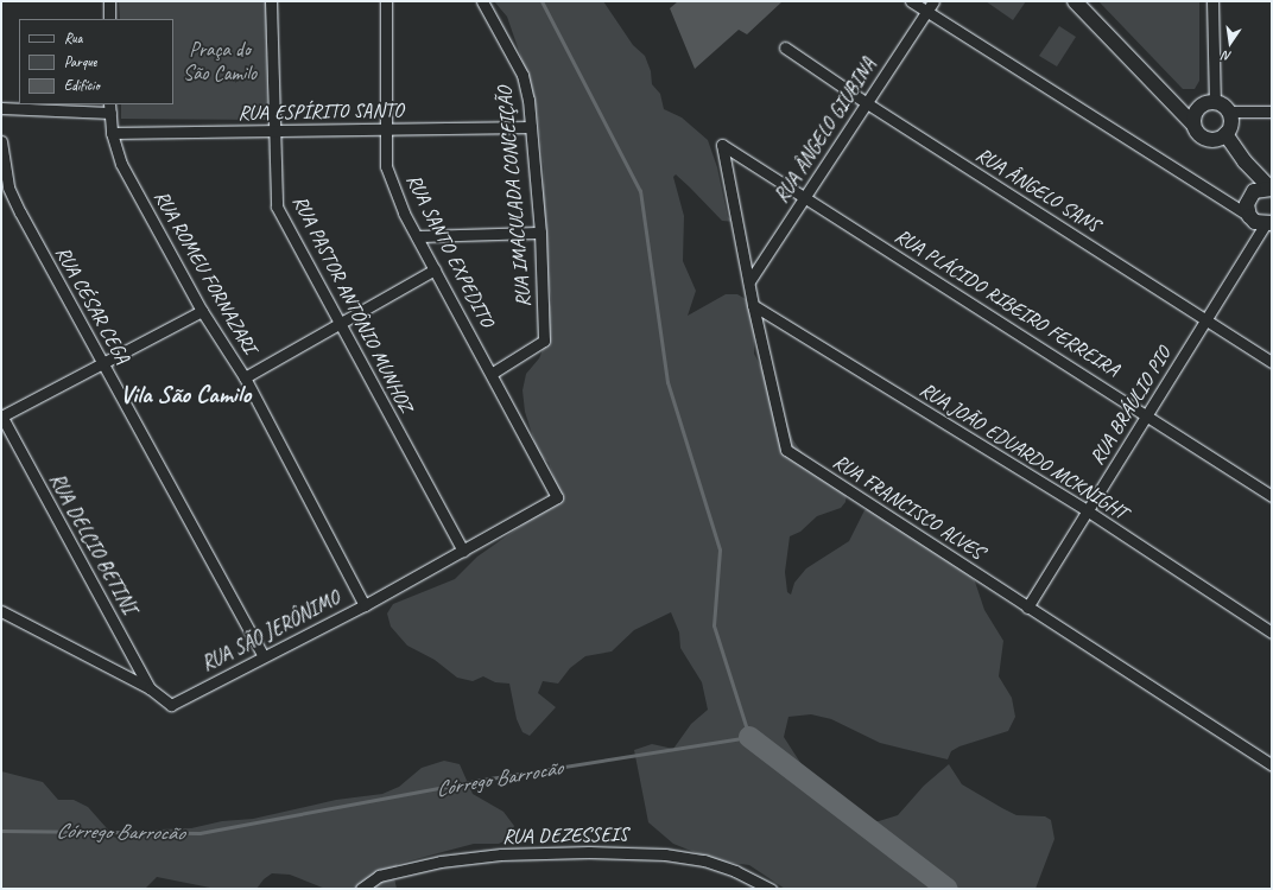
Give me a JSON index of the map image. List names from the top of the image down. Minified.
{"streets":{"street":["RUA ESPÍRITO SANTO","RUA ÂNGELO GIUBINA","RUA ÂNGELO SANS","RUA IMACULADA CONCEIÇÃO","RUA SANTO EXPEDITO","RUA ROMEU FORNAZARI","RUA PLÁCIDO RIBEIRO FERREIRA","RUA PASTOR ANTÔNIO MUNHOZ","RUA CÉSAR CEGA","RUA BRÁULIO PIO","RUA JOÃO EDUARDO MCKNIGHT","RUA FRANCISCO ALVES","RUA DELCIO BETINI","RUA SÃO JERÔNIMO","RUA DEZESSEIS"]},"crossings":[["RUA ESPÍRITO SANTO","RUA IMACULADA CONCEIÇÃO"],["RUA ESPÍRITO SANTO","RUA SANTO EXPEDITO"],["RUA ESPÍRITO SANTO","RUA ROMEU FORNAZARI"],["RUA ESPÍRITO SANTO","RUA PASTOR ANTÔNIO MUNHOZ"],["RUA ÂNGELO GIUBINA","RUA ÂNGELO SANS"],["RUA ÂNGELO GIUBINA","RUA PLÁCIDO RIBEIRO FERREIRA"],["RUA ÂNGELO GIUBINA","RUA FRANCISCO ALVES"],["RUA ÂNGELO SANS","RUA BRÁULIO PIO"],["RUA IMACULADA CONCEIÇÃO","RUA SANTO EXPEDITO"],["RUA SANTO EXPEDITO","RUA SÃO JERÔNIMO"],["RUA ROMEU FORNAZARI","RUA SÃO JERÔNIMO"],["RUA PLÁCIDO RIBEIRO FERREIRA","RUA BRÁULIO PIO"],["RUA PLÁCIDO RIBEIRO FERREIRA","RUA FRANCISCO ALVES"],["RUA PASTOR ANTÔNIO MUNHOZ","RUA SÃO JERÔNIMO"],["RUA CÉSAR CEGA","RUA SÃO JERÔNIMO"],["RUA BRÁULIO PIO","RUA JOÃO EDUARDO MCKNIGHT"],["RUA BRÁULIO PIO","RUA FRANCISCO ALVES"],["RUA JOÃO EDUARDO MCKNIGHT","RUA FRANCISCO ALVES"],["RUA DELCIO BETINI","RUA SÃO JERÔNIMO"]],"districts":["Vila São Camilo"],"water":["Córrego Barrocão"],"parks":["Praça do São Camilo"],"legend":["Rua","Parque","Edifício"],"north":"bottom"}
